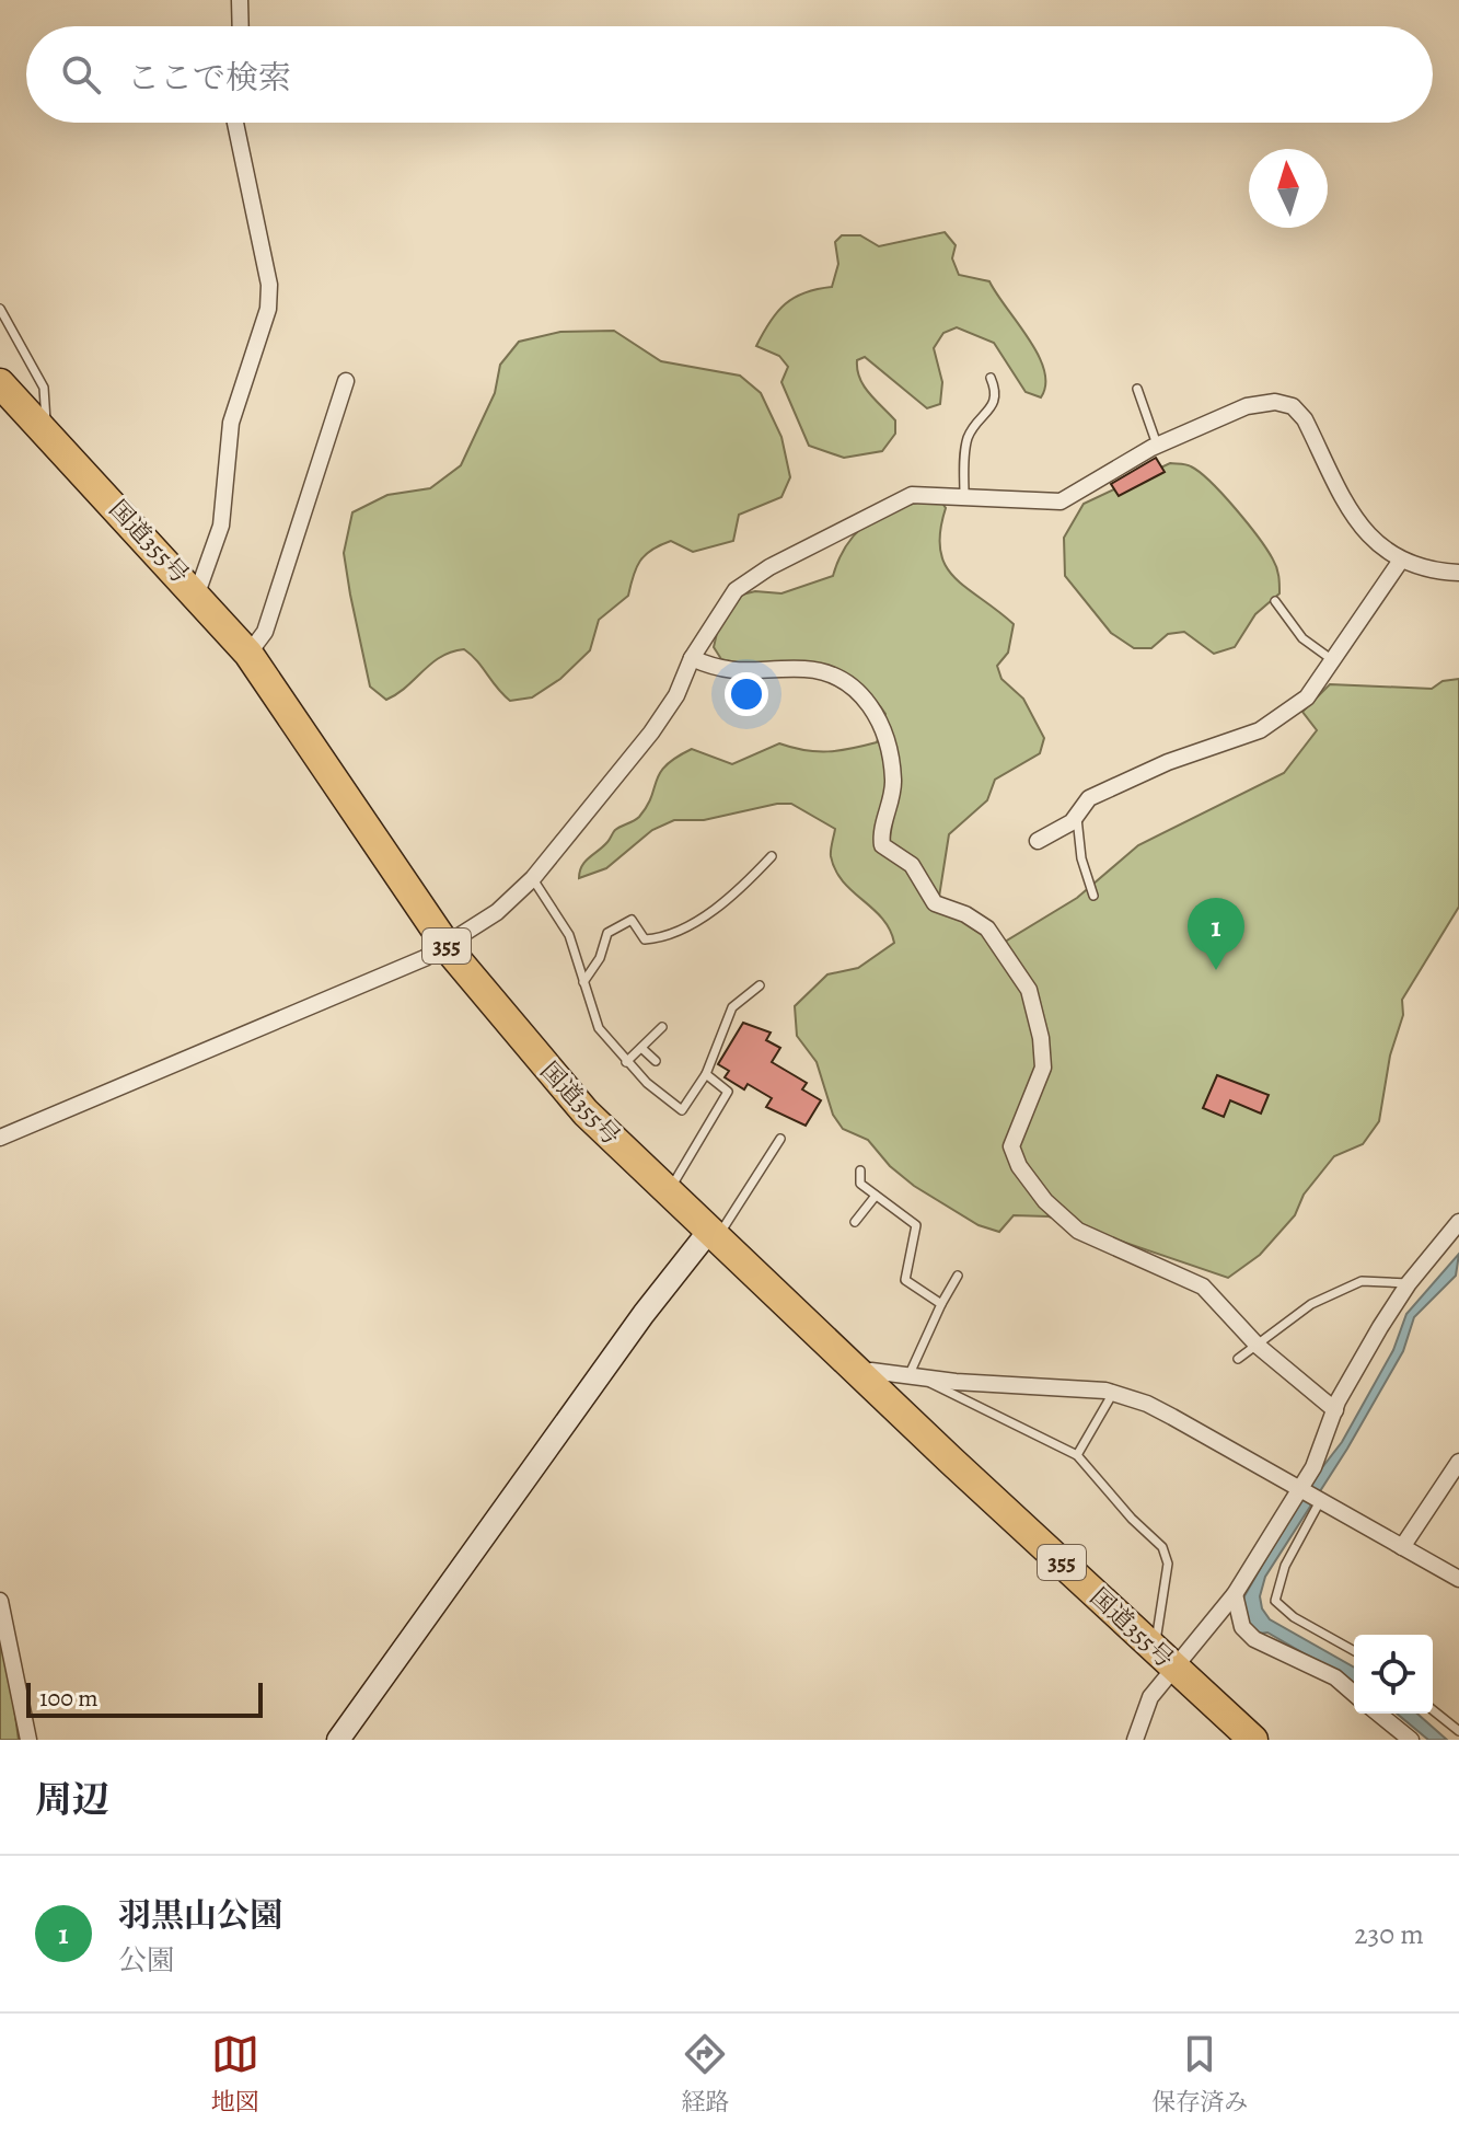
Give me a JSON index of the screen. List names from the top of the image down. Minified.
{"streets":{"highway":["国道355号","355"]},"scale_bar":"100 m","north":"top","page":{"search":"ここで検索","pins":"1","scale":"100 m","heading":"周辺","list":[{"mark":"1","name":"羽黒山公園","note":"公園","value":"230 m"}],"nav":["地図","経路","保存済み"]}}
